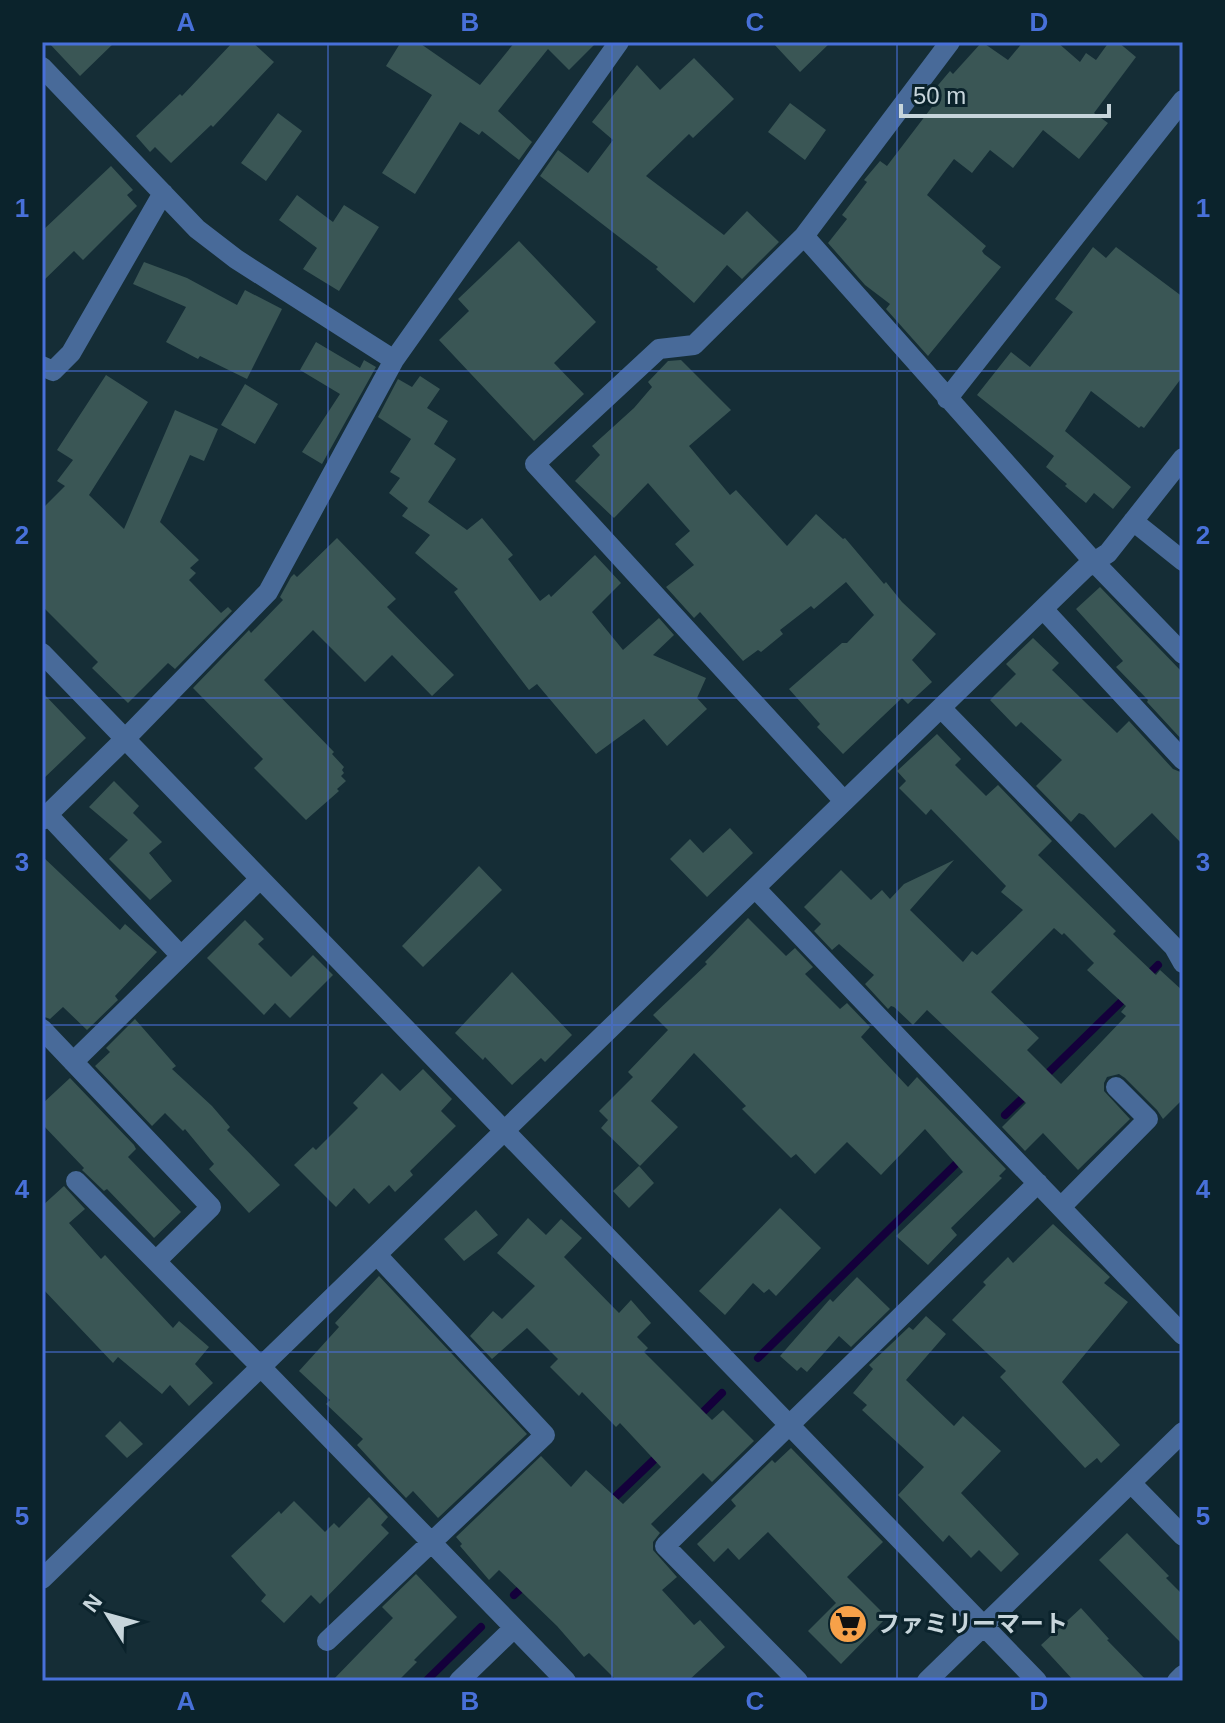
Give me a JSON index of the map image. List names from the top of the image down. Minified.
{"places":{"supermarket":["ファミリーマート"]},"scale_bar":"50 m","north":"top left","grid":{"columns":["A","B","C","D"],"rows":["1","2","3","4","5"]}}
